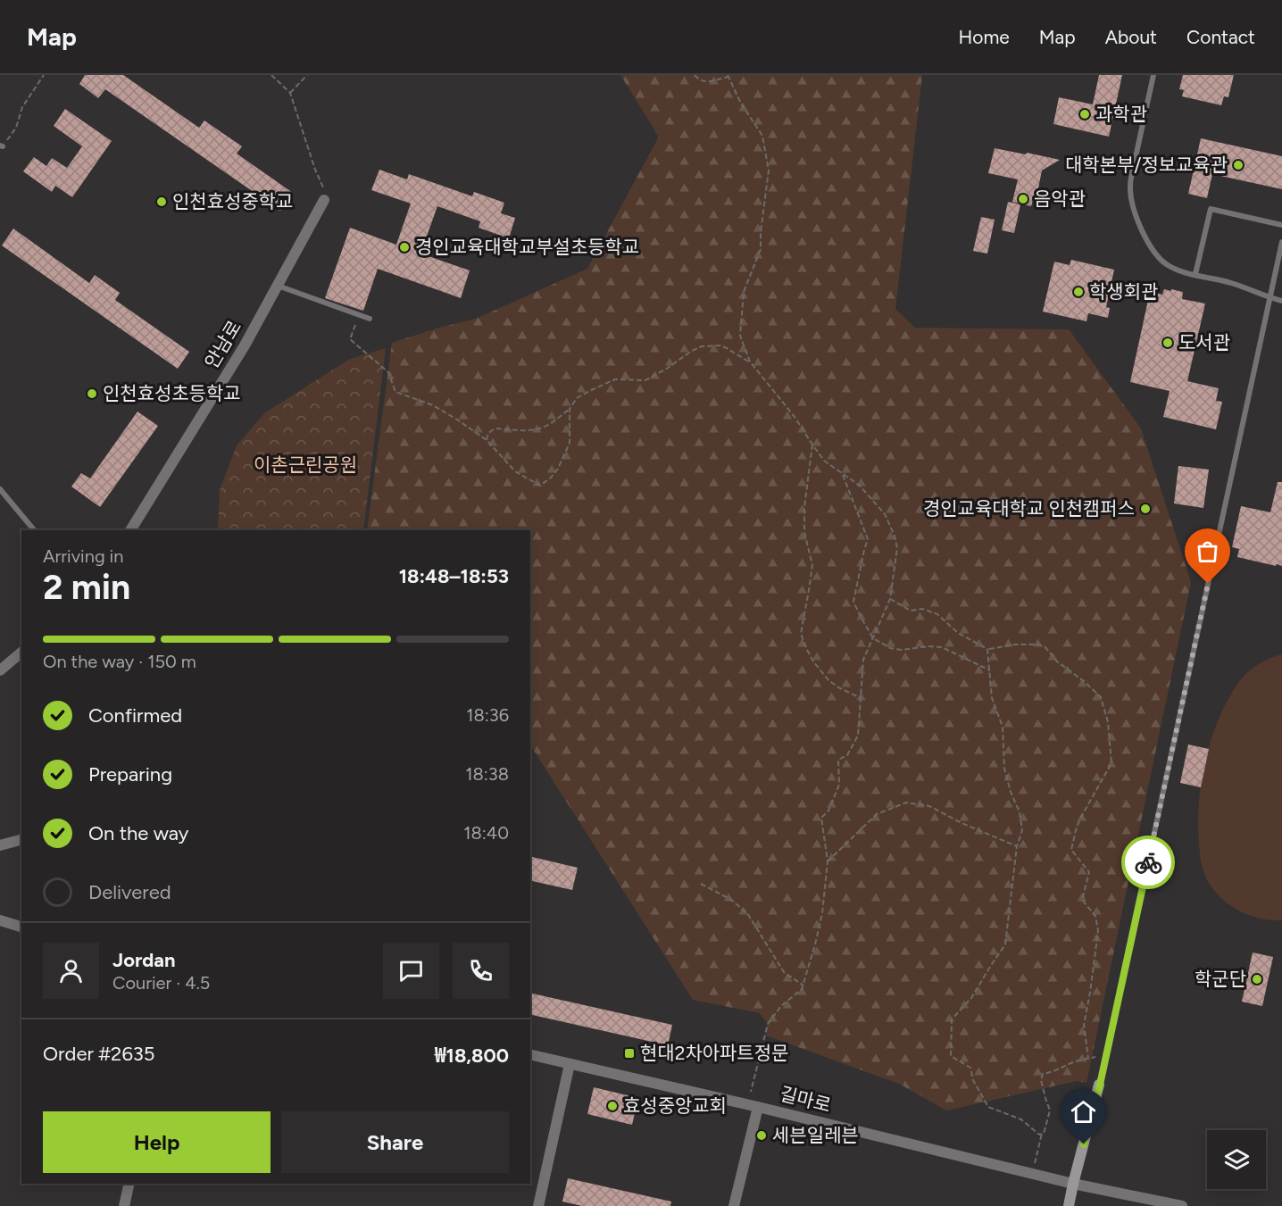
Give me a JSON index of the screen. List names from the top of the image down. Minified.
{"streets":{"street":["안남로","길마로"]},"parks":["이촌근린공원"],"places":{"other":["과학관","대학본부/정보교육관","음악관","인천효성중학교","경인교육대학교부설초등학교","학생회관","도서관","인천효성초등학교","경인교육대학교 인천캠퍼스","학군단","효성중앙교회","세븐일레븐"],"transit":["현대2차아파트정문"]},"page":{"header":"Map","nav":["Home","Map","About","Contact"],"heading":["2 min","Arriving in","18:48–18:53"],"panel":["Jordan","Courier · 4.5","Order #2635","₩18,800"],"bar":"On the way · 150 m","list":[["Confirmed","18:36"],["Preparing","18:38"],["On the way","18:40"],"Delivered"],"buttons":["Help","Share"]}}
